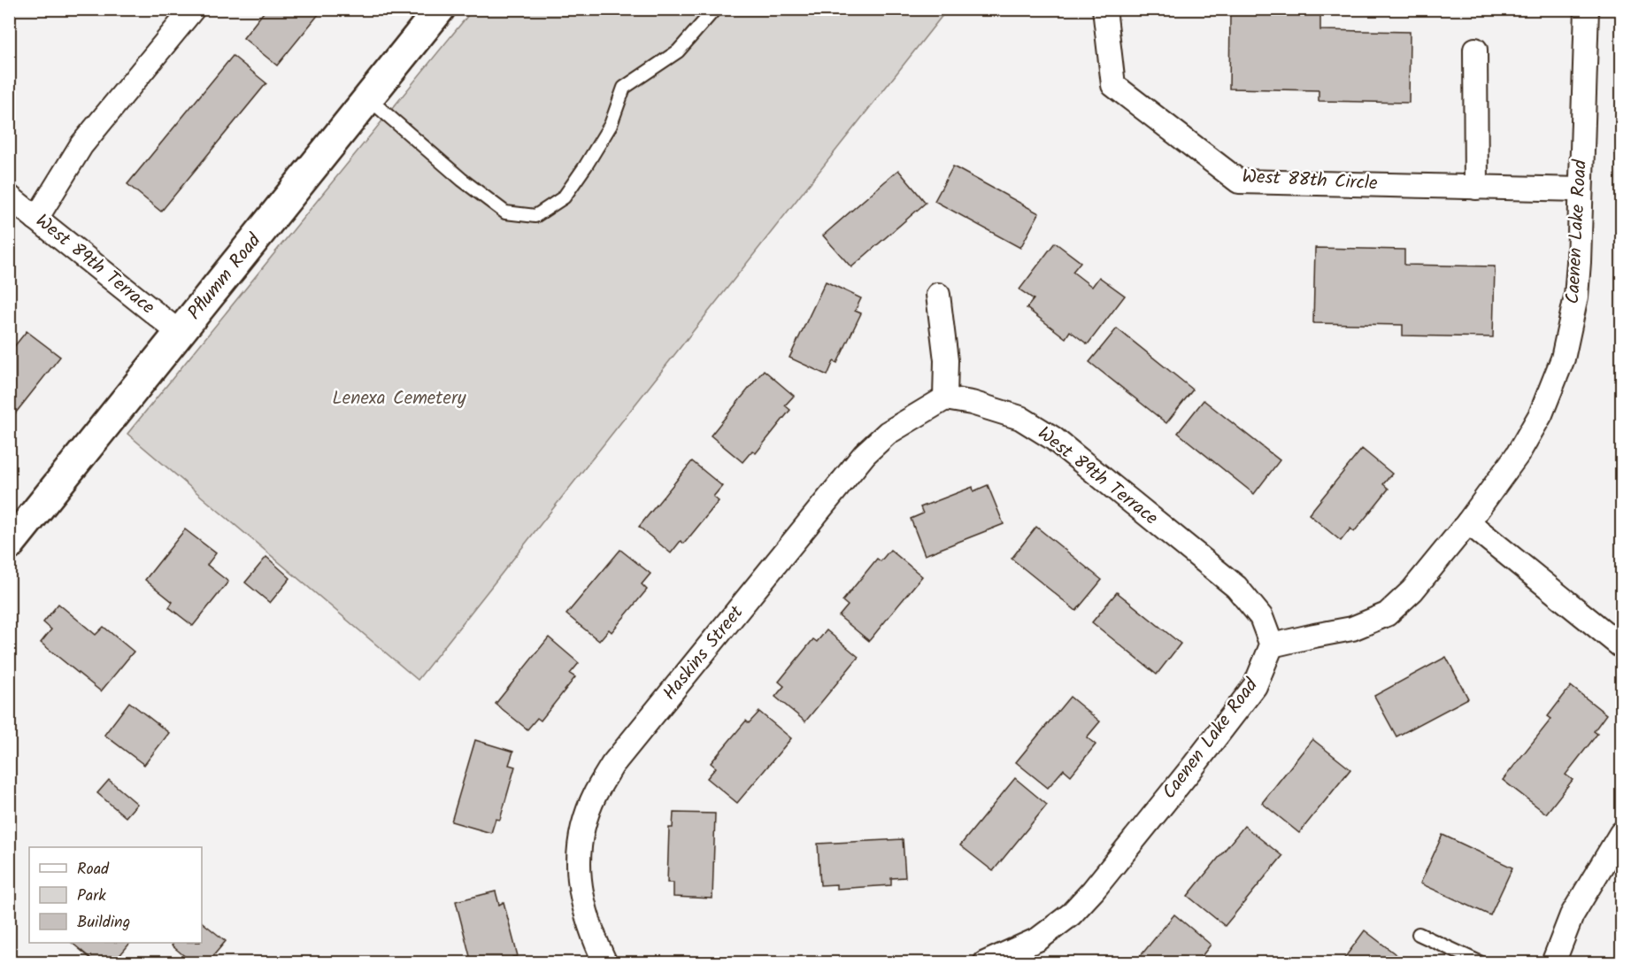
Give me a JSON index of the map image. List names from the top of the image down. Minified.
{"streets":{"main road":["Pflumm Road"],"street":["West 88th Circle","Caenen Lake Road","West 89th Terrace","Haskins Street"]},"crossings":[["West 88th Circle","Caenen Lake Road"],["Caenen Lake Road","West 89th Terrace"],["West 89th Terrace","Pflumm Road"],["West 89th Terrace","Haskins Street"]],"parks":["Lenexa Cemetery"],"legend":["Road","Park","Building"]}
